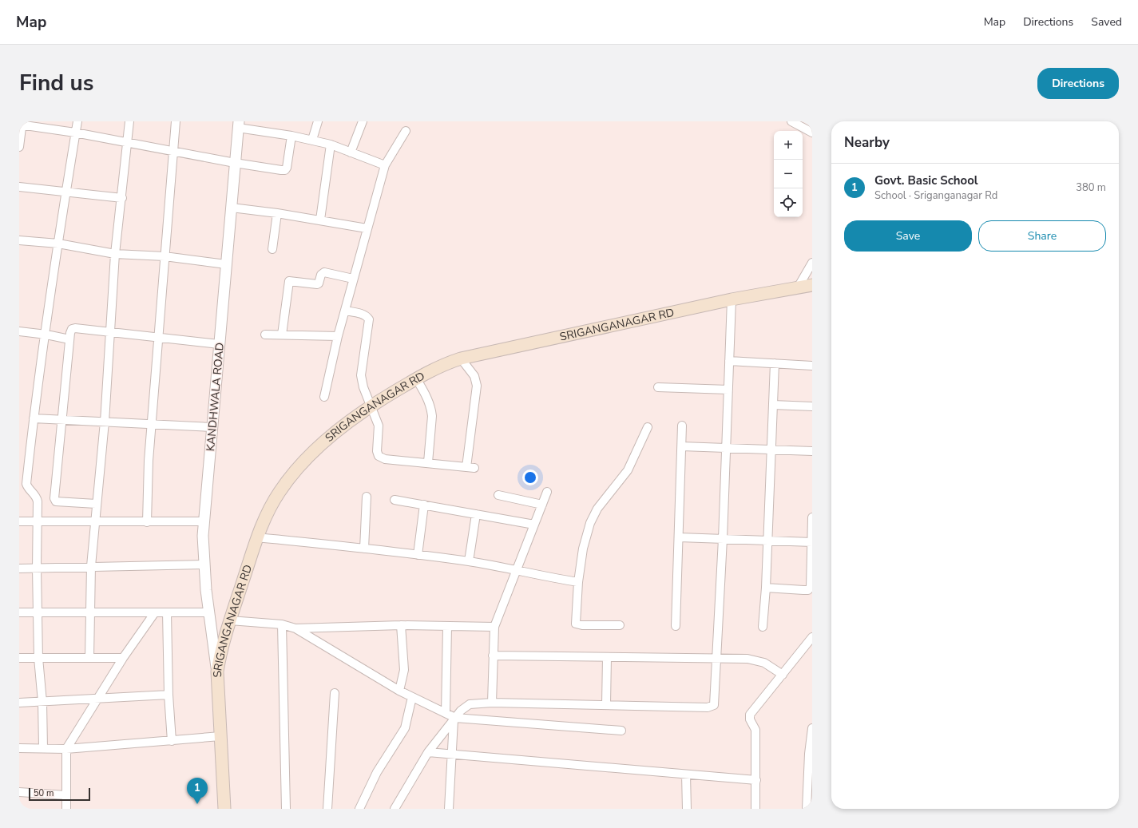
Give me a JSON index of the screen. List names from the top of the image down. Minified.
{"streets":{"main road":["SRIGANGANAGAR RD"],"street":["KANDHWALA ROAD"]},"crossings":[["SRIGANGANAGAR RD","KANDHWALA ROAD"]],"scale_bar":"50 m","page":{"header":"Map","nav":["Map","Directions","Saved"],"title":"Find us","buttons":["Directions",["Save","Share"]],"heading":"Nearby","map_buttons":["+","−"],"list":[{"mark":"1","name":"Govt. Basic School","note":"School · Sriganganagar Rd","value":"380 m"}],"pins":"1","scale":"50 m"}}
